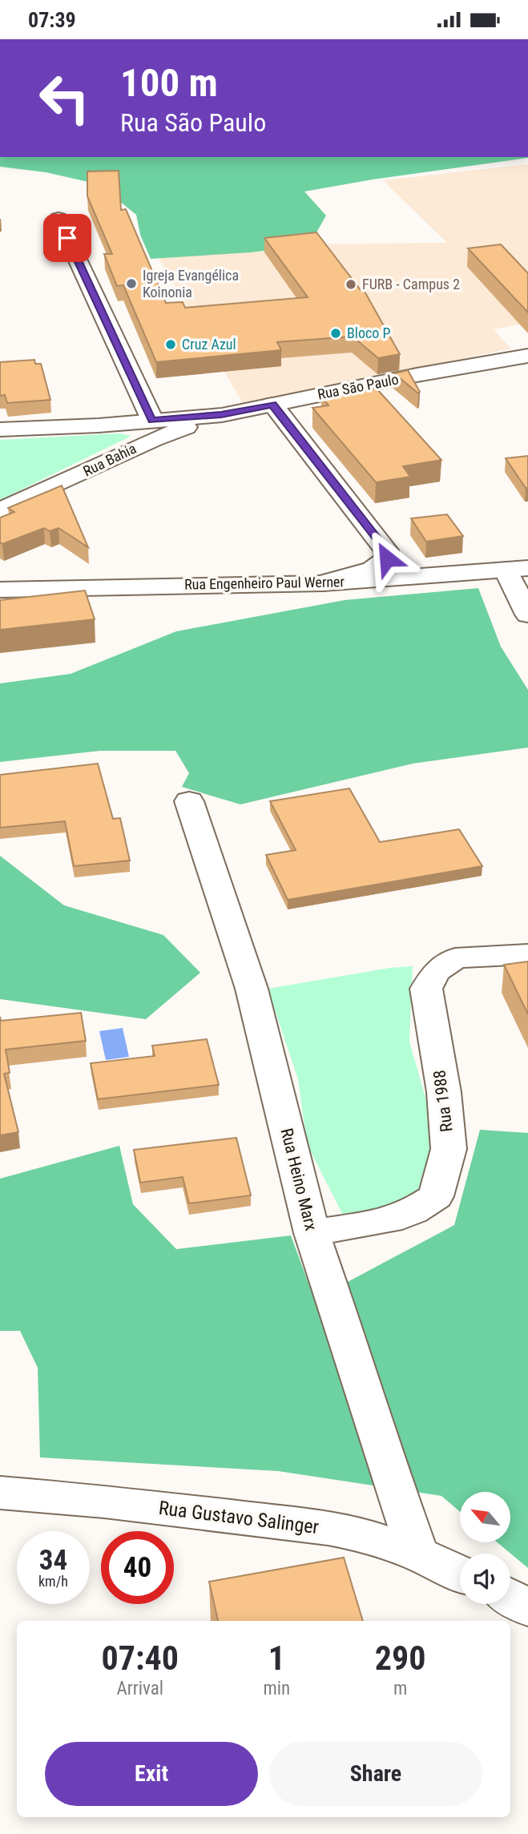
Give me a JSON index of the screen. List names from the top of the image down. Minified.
{"streets":{"street":["Rua São Paulo","Rua Bahia","Rua Engenheiro Paul Werner","Rua 1988","Rua Heino Marx","Rua Gustavo Salinger"]},"crossings":[["Rua São Paulo","Rua Bahia"],["Rua 1988","Rua Heino Marx"],["Rua Heino Marx","Rua Gustavo Salinger"]],"places":["Igreja Evangélica Koinonia","FURB - Campus 2","Bloco P","Cruz Azul"],"north":"top left","page":{"status":"07:39","turn":["100 m","Rua São Paulo"],"speed":"34 km/h","limit":"40","eta":["07:40","Arrival","1","min","290","m"],"buttons":["Exit","Share"]}}
